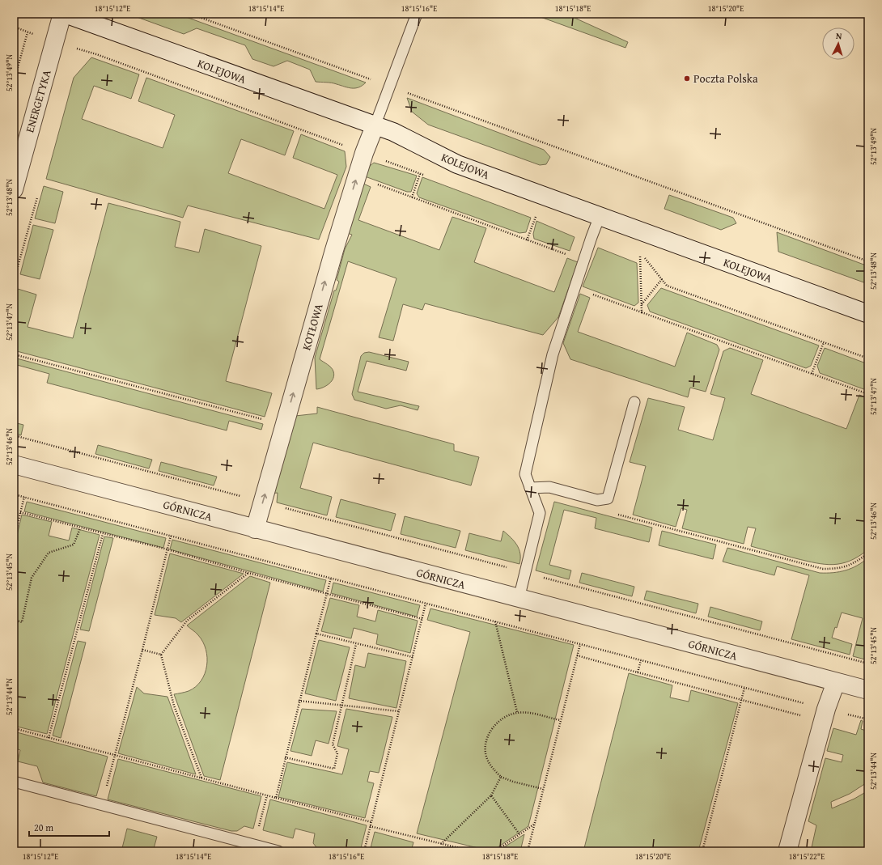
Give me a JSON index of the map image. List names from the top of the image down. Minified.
{"streets":{"street":["KOLEJOWA","ENERGETYKA","KOTŁOWA","GÓRNICZA"]},"crossings":[["KOLEJOWA","ENERGETYKA"],["KOLEJOWA","KOTŁOWA"],["KOTŁOWA","GÓRNICZA"]],"one_way":["KOTŁOWA"],"places":["Poczta Polska"],"scale_bar":"20 m","north":"top","coordinates":["18°15'12\"E","18°15'14\"E","18°15'16\"E","18°15'18\"E","18°15'20\"E","52°13'49\"N","52°13'48\"N","52°13'47\"N","52°13'46\"N","52°13'45\"N","52°13'44\"N","18°15'22\"E"]}
